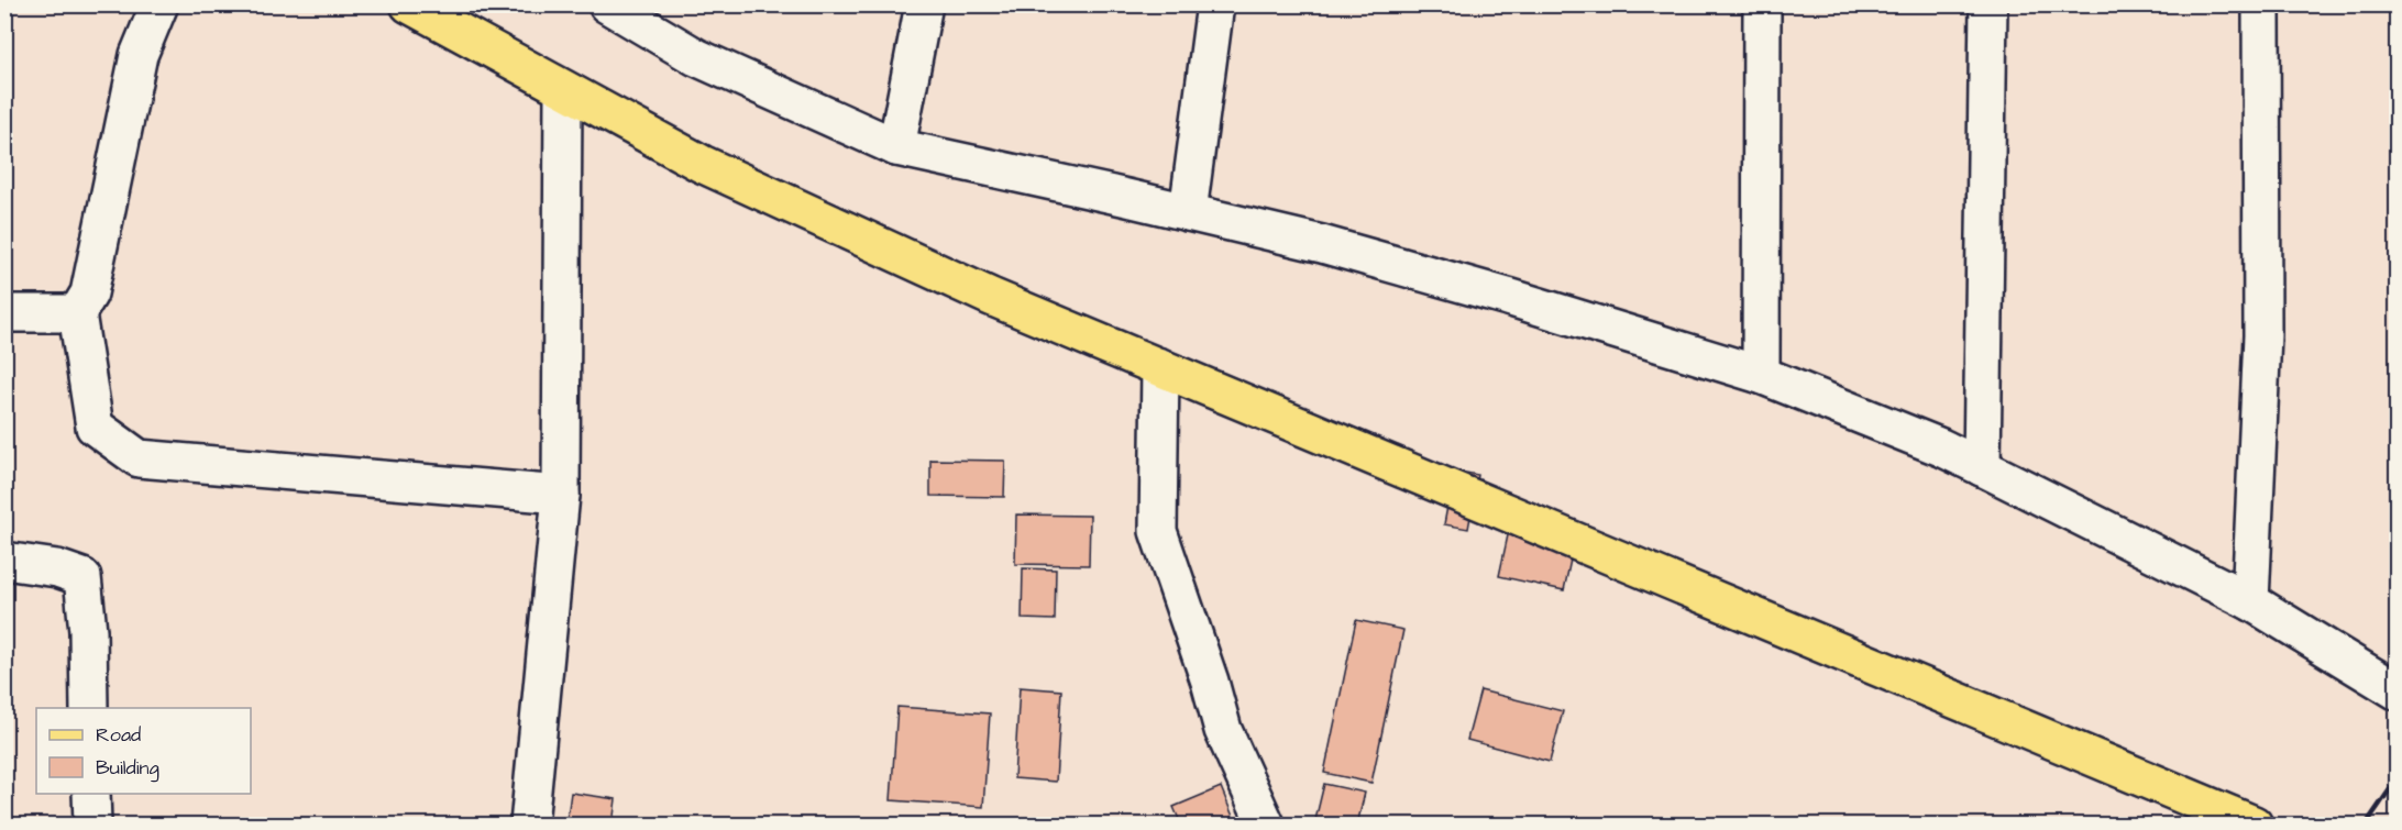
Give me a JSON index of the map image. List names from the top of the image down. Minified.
{"legend":["Road","Building"]}
